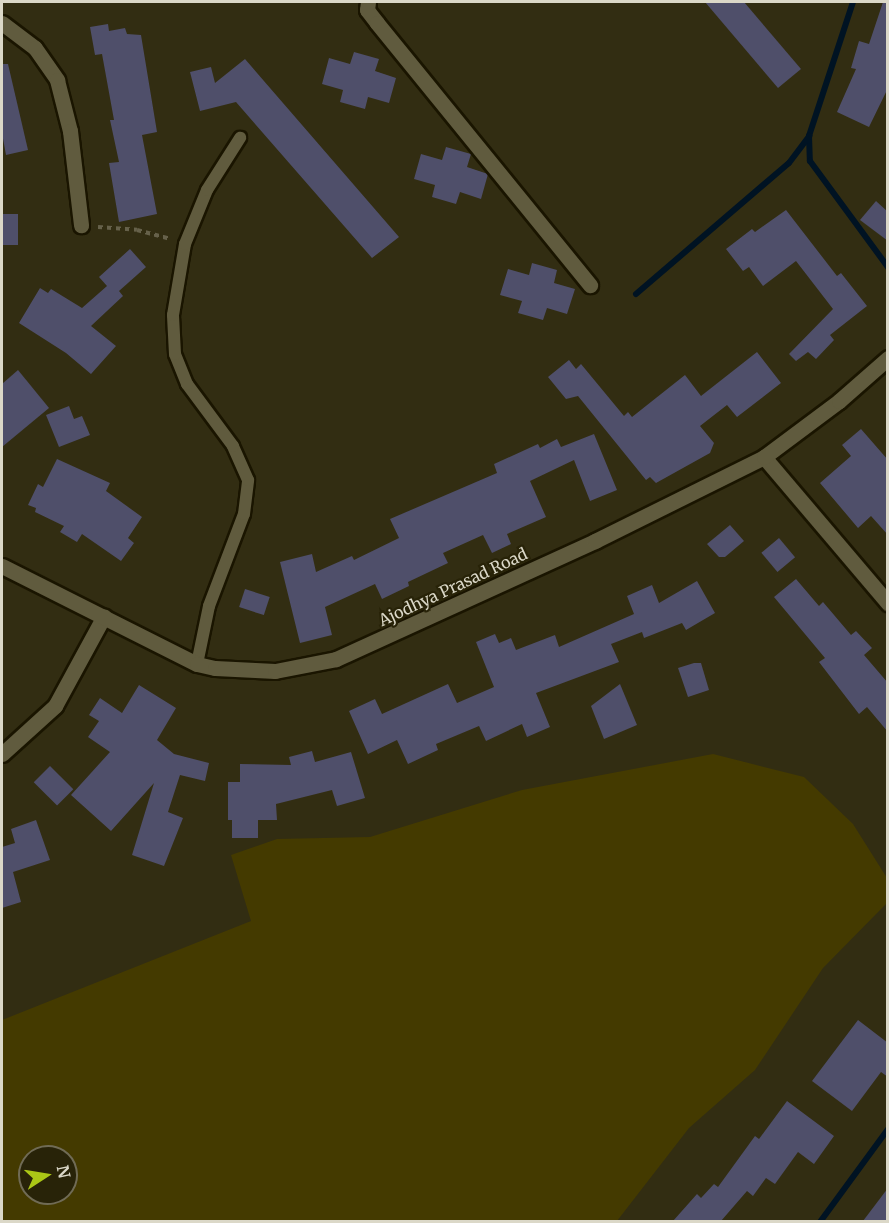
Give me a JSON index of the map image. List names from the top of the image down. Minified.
{"streets":{"street":["Ajodhya Prasad Road"]},"north":"right"}
